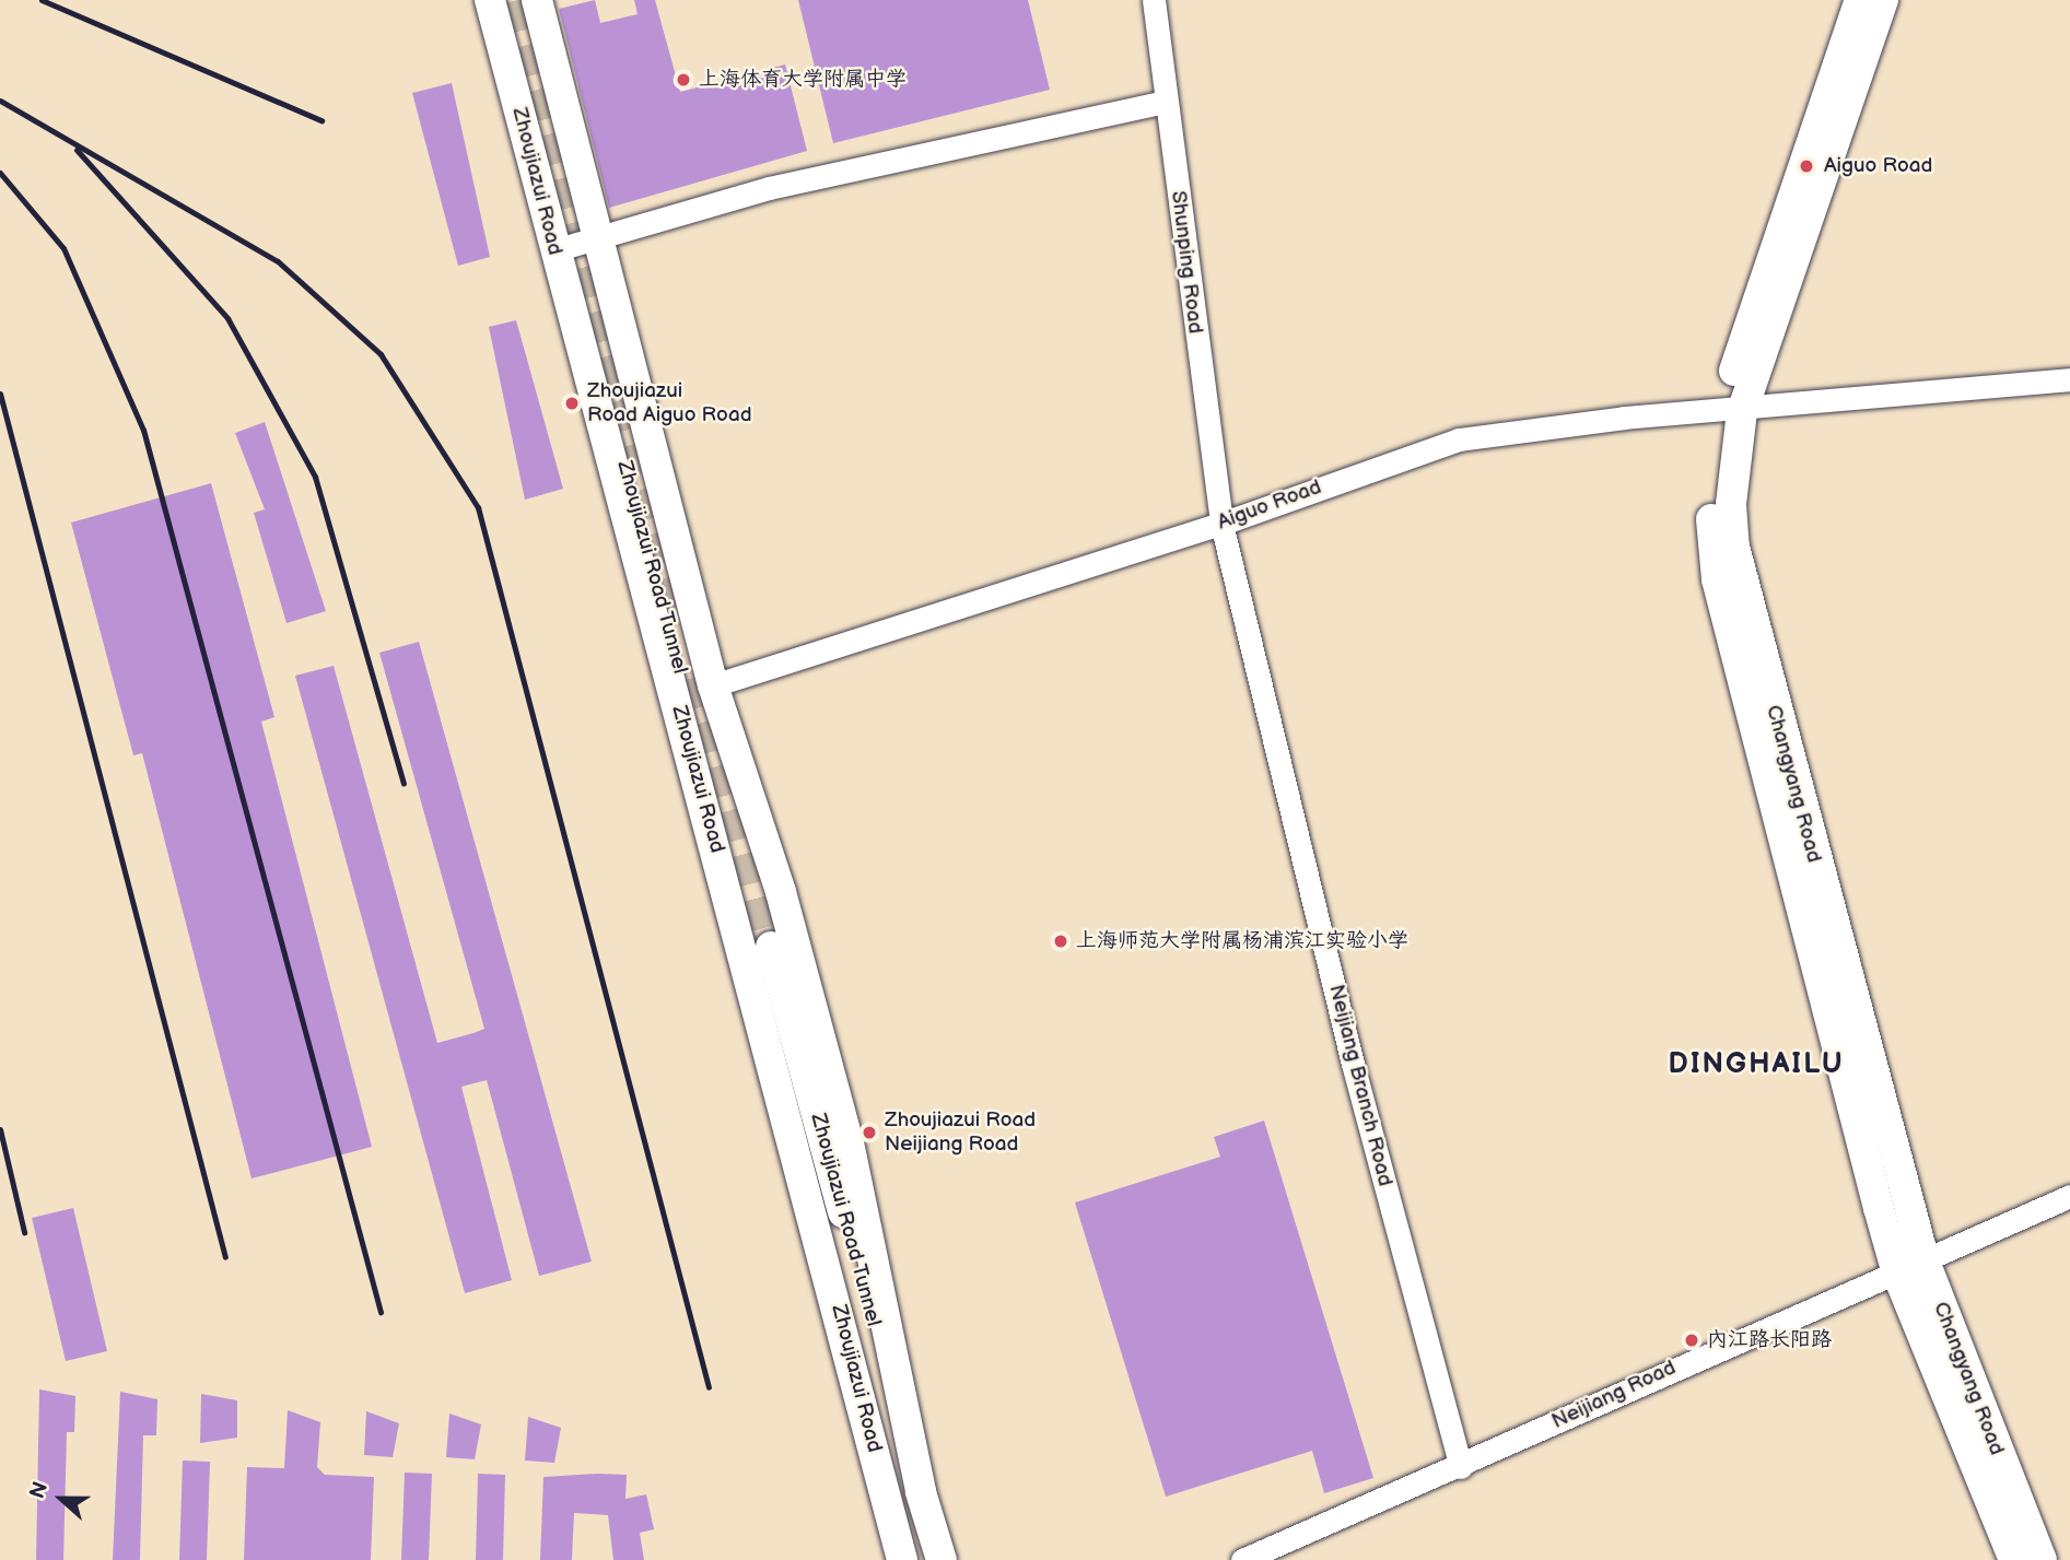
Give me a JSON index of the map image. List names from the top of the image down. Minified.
{"streets":{"main road":["Zhoujiazui Road","Zhoujiazui Road Tunnel","Changyang Road"],"street":["Shunping Road","Aiguo Road","Neijiang Branch Road","Neijiang Road"]},"crossings":[["Zhoujiazui Road","Aiguo Road"],["Zhoujiazui Road","Zhoujiazui Road Tunnel"],["Shunping Road","Aiguo Road"],["Shunping Road","Neijiang Branch Road"],["Aiguo Road","Changyang Road"],["Aiguo Road","Neijiang Branch Road"],["Changyang Road","Neijiang Road"],["Neijiang Branch Road","Neijiang Road"]],"districts":["DINGHAILU"],"places":["上海体育大学附属中学","Aiguo Road","Zhoujiazui Road Aiguo Road","上海师范大学附属杨浦滨江实验小学","Zhoujiazui Road Neijiang Road","内江路长阳路"],"north":"left"}
